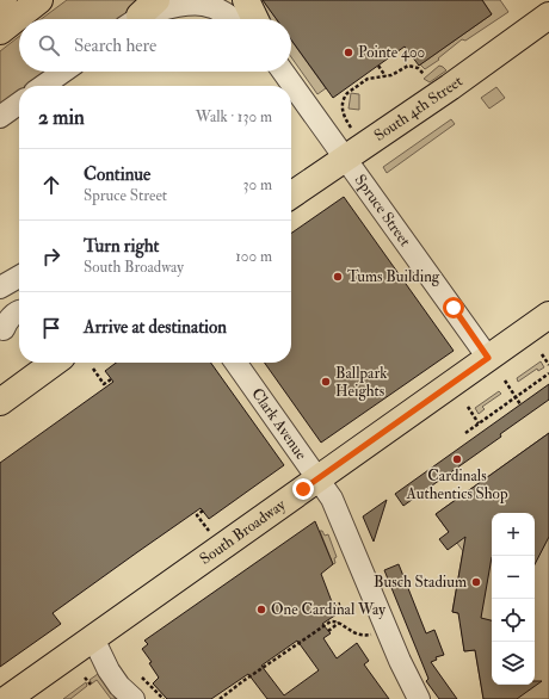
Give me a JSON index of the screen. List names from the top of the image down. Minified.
{"streets":{"main road":["South 4th Street","South Broadway"],"street":["Spruce Street","Clark Avenue"]},"crossings":[["South 4th Street","Spruce Street"],["Spruce Street","South Broadway"],["Clark Avenue","South Broadway"]],"places":["Pointe 400","Tums Building","Ballpark Heights","Cardinals Authentics Shop","Busch Stadium","One Cardinal Way"],"page":{"search":"Search here","heading":["2 min","Walk · 130 m"],"list":[["Continue","Spruce Street","30 m"],["Turn right","South Broadway","100 m"],"Arrive at destination"],"map_buttons":["+","−"]}}
